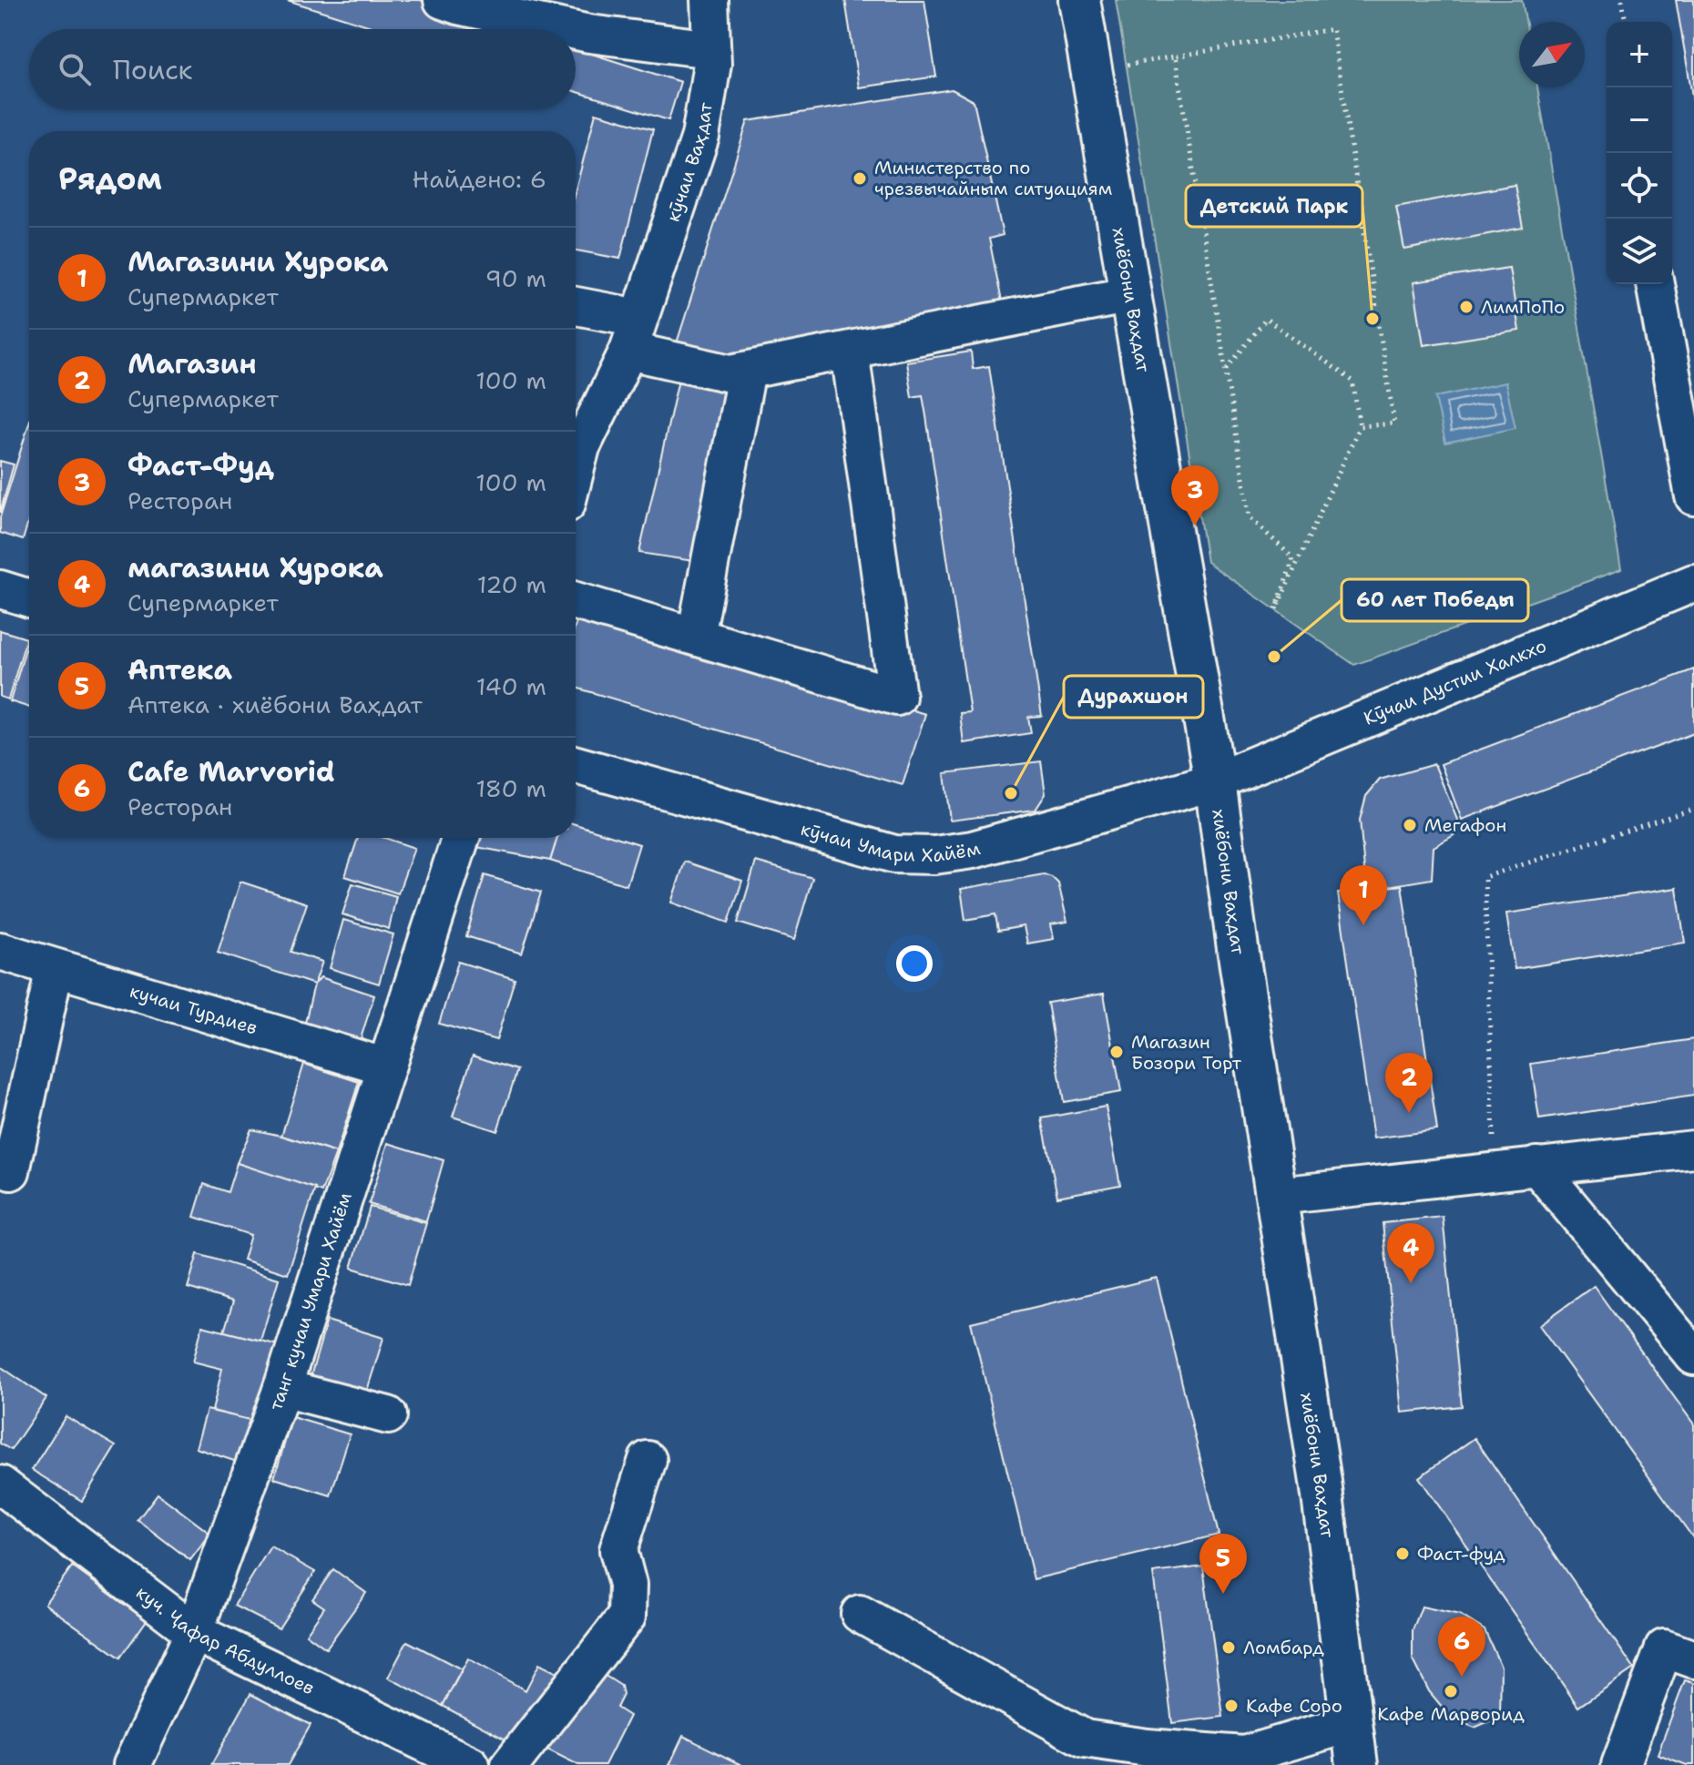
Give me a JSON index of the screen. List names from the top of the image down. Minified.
{"streets":{"main road":["хиёбони Ваҳдат"],"street":["кӯчаи Ваҳдат","Кӯчаи Дустии Халкхо","кӯчаи Умари Хайём","кучаи Турдиев","танг кучаи Умари Хайём","куч. Ҷафар Абдуллоев"]},"crossings":[["хиёбони Ваҳдат","Кӯчаи Дустии Халкхо"],["хиёбони Ваҳдат","кӯчаи Умари Хайём"],["Кӯчаи Дустии Халкхо","кӯчаи Умари Хайём"],["кучаи Турдиев","танг кучаи Умари Хайём"],["танг кучаи Умари Хайём","куч. Ҷафар Абдуллоев"]],"places":["Министерство по чрезвычайным ситуациям","ЛимПоПо","Детский Парк","60 лет Победы","Дурахшон","Мегафон","Магазин Бозори Торт","Фаст-фуд","Ломбард","Кафе Марворид","Кафе Соро"],"north":"top right","page":{"map_buttons":["+","−"],"search":"Поиск","heading":["Рядом","Найдено: 6"],"list":[{"mark":"1","name":"Магазини Хурока","note":"Супермаркет","value":"90 m"},{"mark":"2","name":"Магазин","note":"Супермаркет","value":"100 m"},{"mark":"3","name":"Фаст-Фуд","note":"Ресторан","value":"100 m"},{"mark":"4","name":"магазини Хурока","note":"Супермаркет","value":"120 m"},{"mark":"5","name":"Аптека","note":"Аптека · хиёбони Ваҳдат","value":"140 m"},{"mark":"6","name":"Cafe Marvorid","note":"Ресторан","value":"180 m"}],"pins":["3","1","2","4","5","6"]}}
